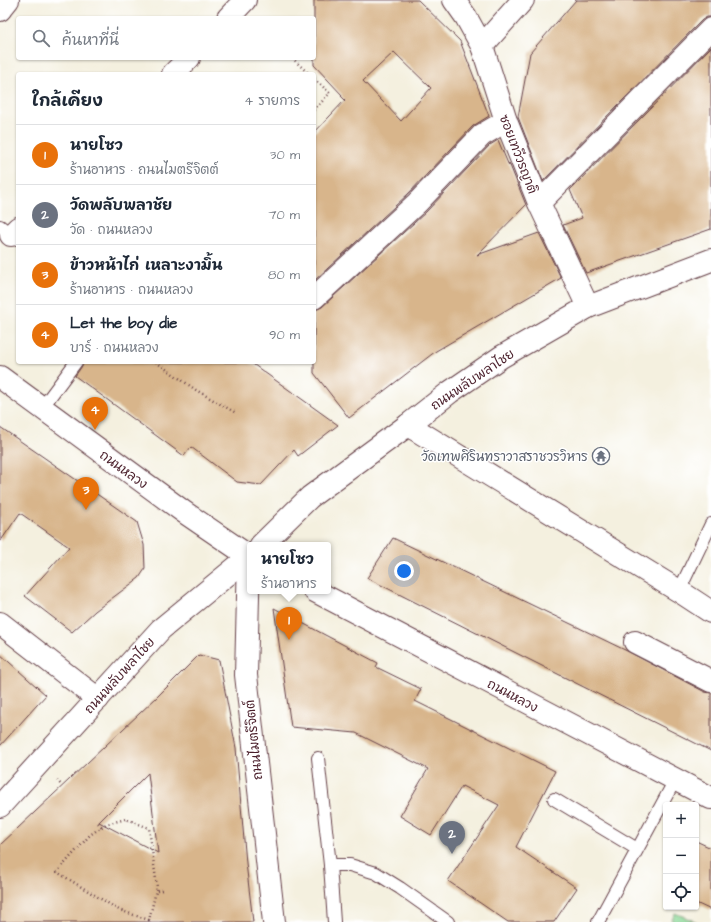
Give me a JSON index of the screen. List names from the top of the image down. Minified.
{"streets":{"street":["ซอยเทวีวรญาติ","ถนนพลับพลาไชย","ถนนหลวง","ถนนไมตรีจิตต์"]},"crossings":[["ซอยเทวีวรญาติ","ถนนพลับพลาไชย"]],"places":{"temple":["วัดเทพศิรินทราวาสราชวรวิหาร"]},"page":{"search":"ค้นหาที่นี่","heading":["ใกล้เคียง","4 รายการ"],"list":[{"mark":"1","name":"นายโซว","note":"ร้านอาหาร · ถนนไมตรีจิตต์","value":"30 m"},{"mark":"2","name":"วัดพลับพลาชัย","note":"วัด · ถนนหลวง","value":"70 m"},{"mark":"3","name":"ข้าวหน้าไก่ เหลาะงามิ้น","note":"ร้านอาหาร · ถนนหลวง","value":"80 m"},{"mark":"4","name":"Let the boy die","note":"บาร์ · ถนนหลวง","value":"90 m"}],"pins":["4","3","1","2"],"popup":["นายโซว","ร้านอาหาร"],"map_buttons":["+","−"]}}
